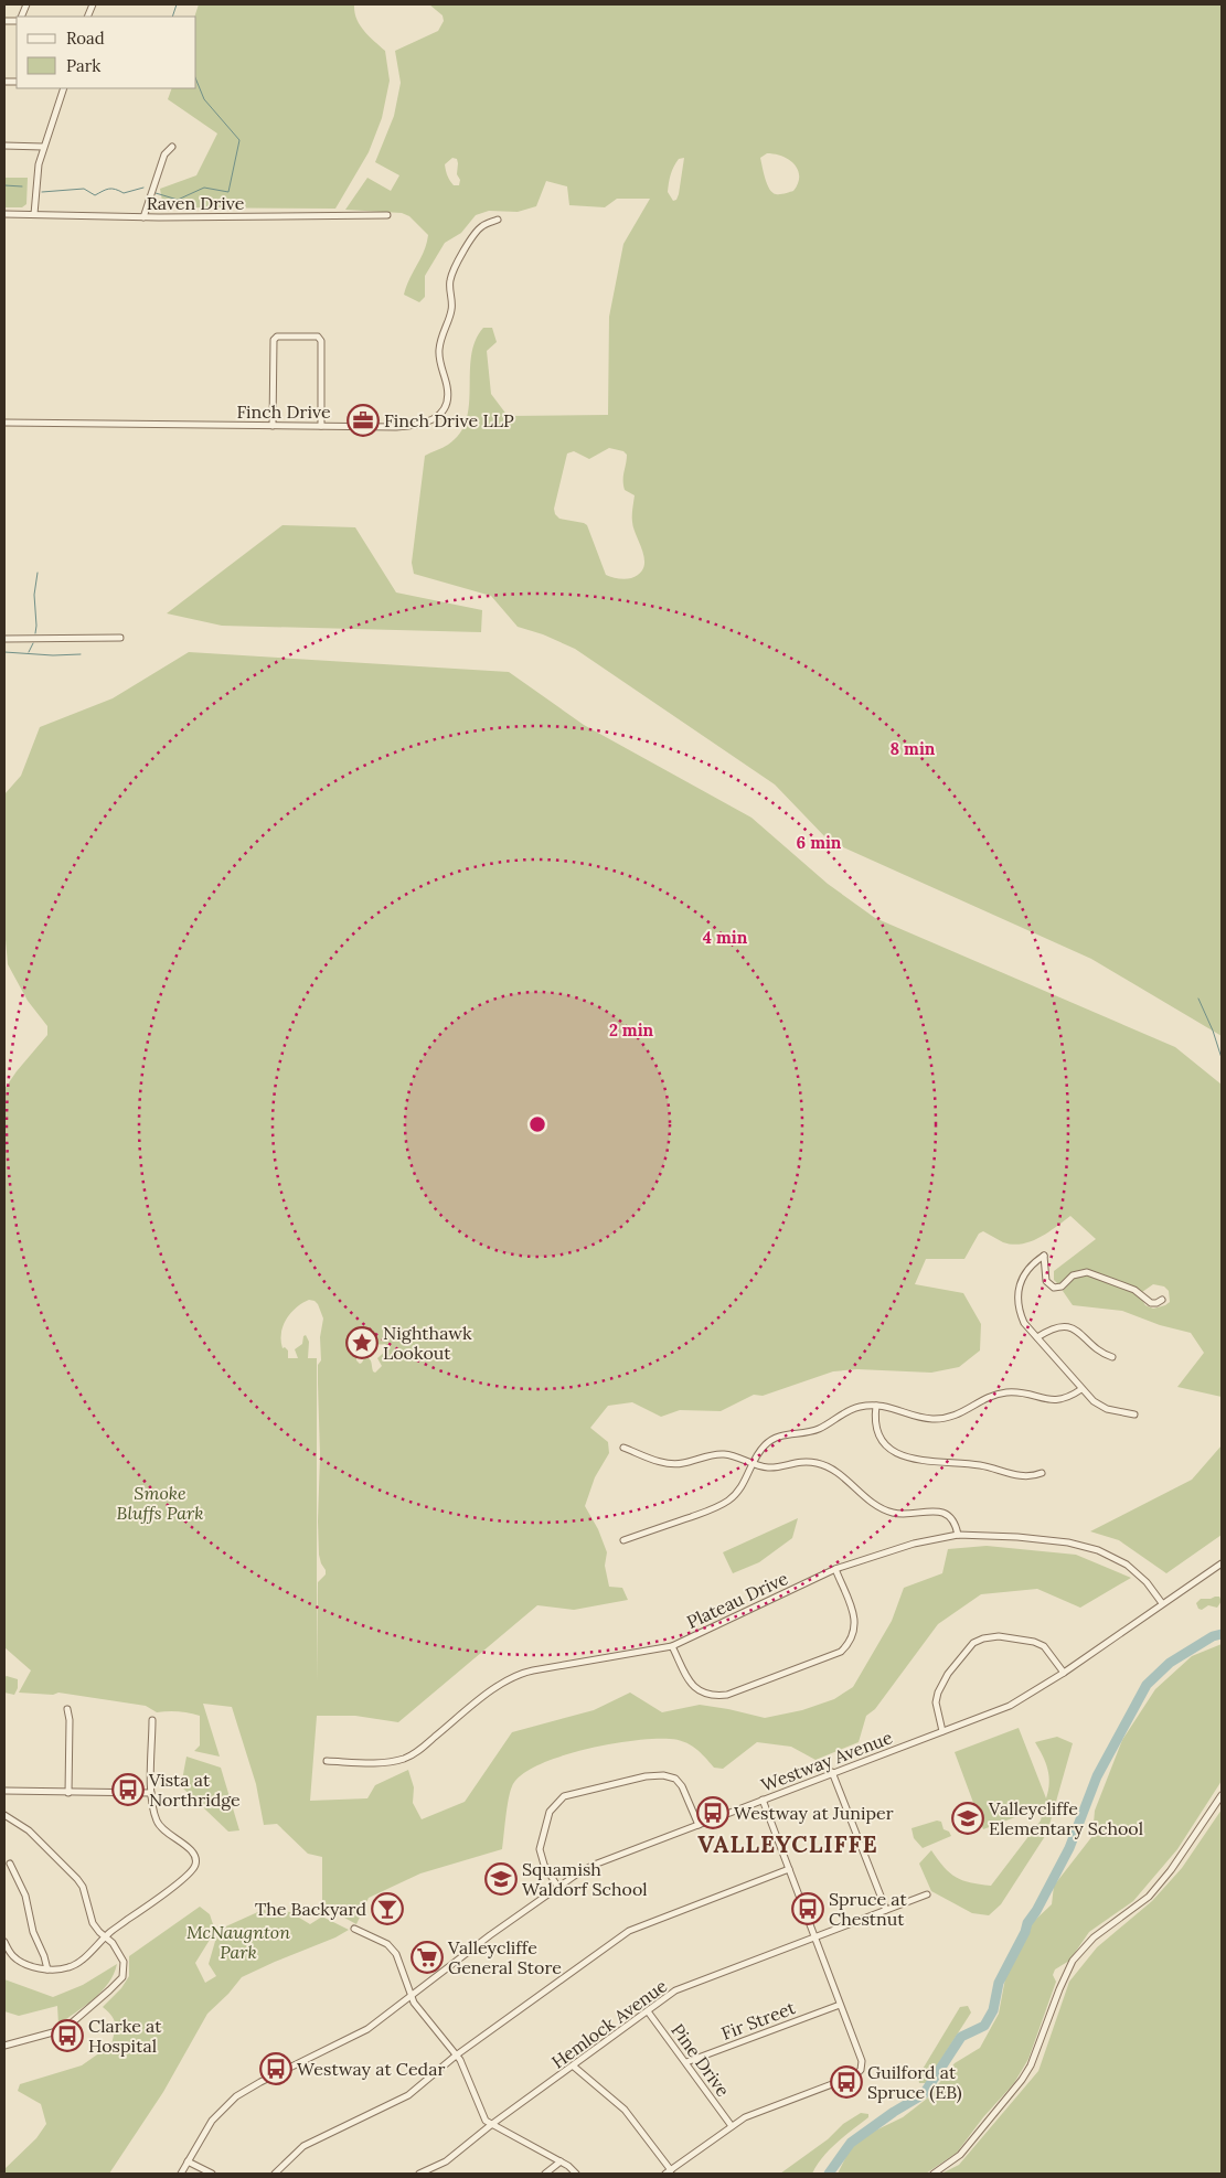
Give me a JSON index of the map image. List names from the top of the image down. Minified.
{"streets":{"street":["Raven Drive","Finch Drive","Plateau Drive","Westway Avenue","Fir Street","Hemlock Avenue","Pine Drive"]},"crossings":[["Plateau Drive","Westway Avenue"],["Fir Street","Pine Drive"],["Hemlock Avenue","Pine Drive"]],"districts":["VALLEYCLIFFE"],"parks":["Smoke Bluffs Park","McNaugnton Park"],"places":{"office":["Finch Drive LLP"],"place":["Nighthawk Lookout"],"bus stop":["Vista at Northridge","Westway at Juniper","Spruce at Chestnut","Clarke at Hospital","Westway at Cedar","Guilford at Spruce (EB)"],"school or university":["Valleycliffe Elementary School","Squamish Waldorf School"],"bar":["The Backyard"],"supermarket":["Valleycliffe General Store"]},"legend":["Road","Park"],"rings":["8 min","6 min","4 min","2 min"]}
